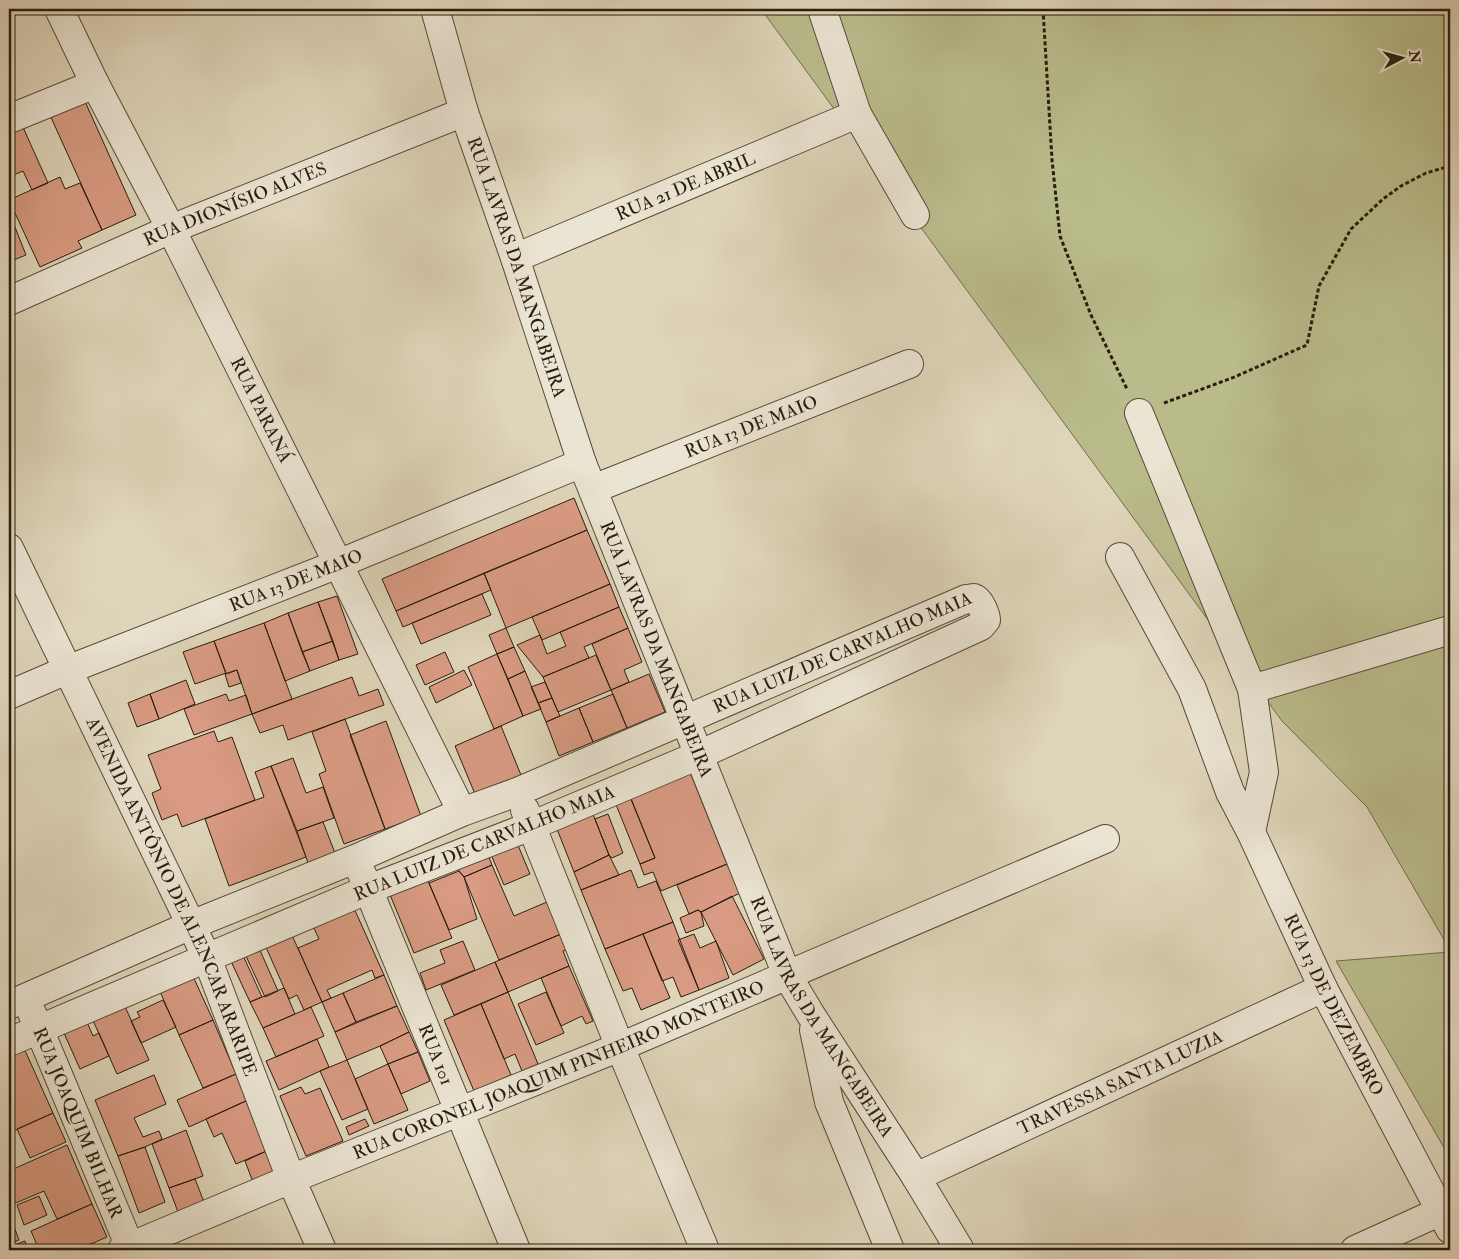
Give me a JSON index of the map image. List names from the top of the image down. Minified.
{"streets":{"street":["RUA 21 DE ABRIL","RUA DIONÍSIO ALVES","RUA LAVRAS DA MANGABEIRA","RUA PARANÁ","RUA 13 DE MAIO","RUA LUIZ DE CARVALHO MAIA","AVENIDA ANTÔNIO DE ALENCAR ARARIPE","RUA 13 DE DEZEMBRO","RUA 101","RUA CORONEL JOAQUIM PINHEIRO MONTEIRO","TRAVESSA SANTA LUZIA","RUA JOAQUIM BILHAR"]},"crossings":[["RUA 21 DE ABRIL","RUA LAVRAS DA MANGABEIRA"],["RUA DIONÍSIO ALVES","RUA LAVRAS DA MANGABEIRA"],["RUA DIONÍSIO ALVES","RUA PARANÁ"],["RUA LAVRAS DA MANGABEIRA","RUA 13 DE MAIO"],["RUA LAVRAS DA MANGABEIRA","RUA LUIZ DE CARVALHO MAIA"],["RUA LAVRAS DA MANGABEIRA","RUA CORONEL JOAQUIM PINHEIRO MONTEIRO"],["RUA LAVRAS DA MANGABEIRA","TRAVESSA SANTA LUZIA"],["RUA PARANÁ","RUA 13 DE MAIO"],["RUA PARANÁ","RUA LUIZ DE CARVALHO MAIA"],["RUA 13 DE MAIO","AVENIDA ANTÔNIO DE ALENCAR ARARIPE"],["RUA LUIZ DE CARVALHO MAIA","AVENIDA ANTÔNIO DE ALENCAR ARARIPE"],["RUA LUIZ DE CARVALHO MAIA","RUA 101"],["RUA LUIZ DE CARVALHO MAIA","RUA JOAQUIM BILHAR"],["AVENIDA ANTÔNIO DE ALENCAR ARARIPE","RUA CORONEL JOAQUIM PINHEIRO MONTEIRO"],["RUA 13 DE DEZEMBRO","TRAVESSA SANTA LUZIA"],["RUA 101","RUA CORONEL JOAQUIM PINHEIRO MONTEIRO"],["RUA CORONEL JOAQUIM PINHEIRO MONTEIRO","RUA JOAQUIM BILHAR"]],"north":"right"}
